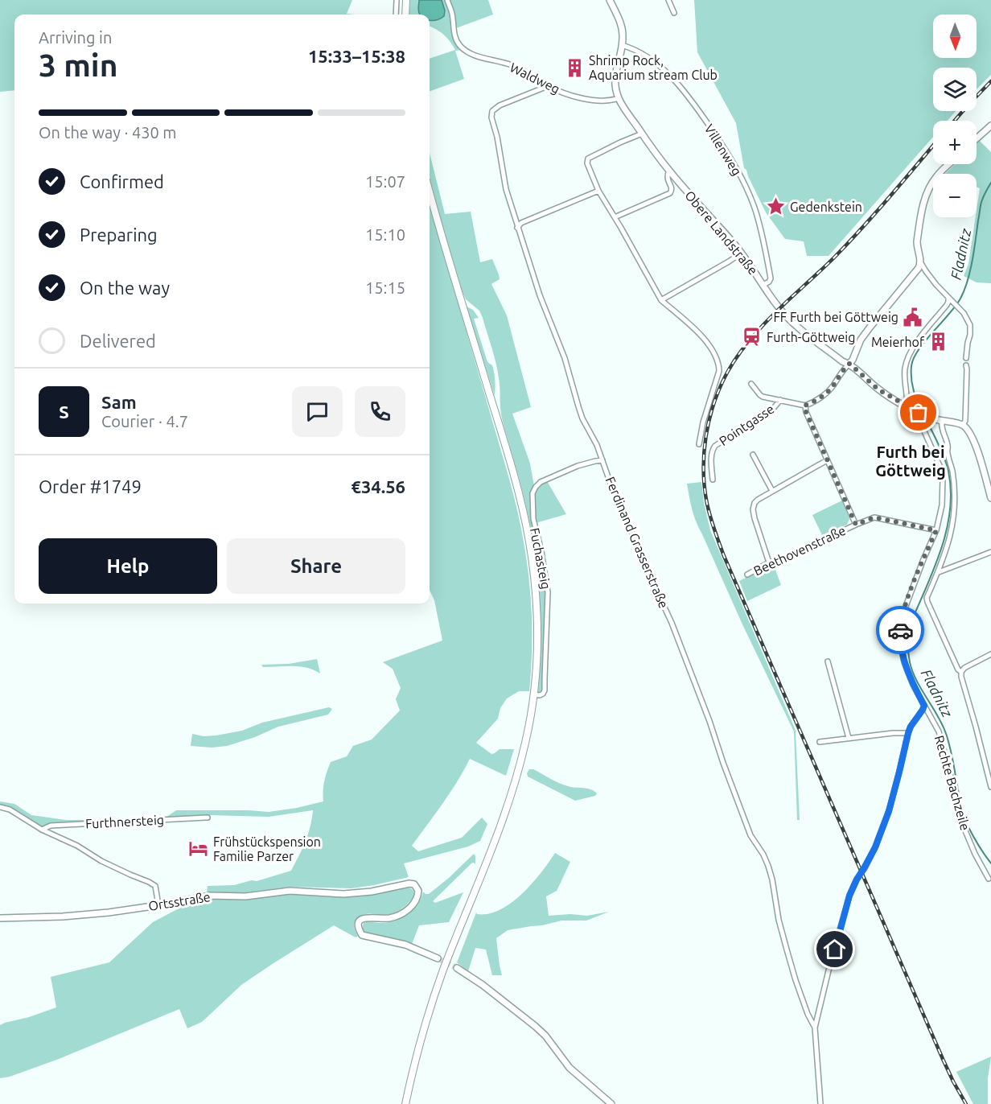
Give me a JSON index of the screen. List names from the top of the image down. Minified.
{"streets":{"street":["Waldweg","Villenweg","Obere Landstraße","Pointgasse","Ferdinand Grasserstraße","Beethovenstraße","Fuchasteig","Rechte Bachzeile","Furthnersteig","Ortsstraße"]},"crossings":[["Waldweg","Obere Landstraße"],["Waldweg","Ferdinand Grasserstraße"],["Villenweg","Obere Landstraße"],["Obere Landstraße","Rechte Bachzeile"],["Ferdinand Grasserstraße","Fuchasteig"],["Beethovenstraße","Rechte Bachzeile"],["Furthnersteig","Ortsstraße"]],"districts":["Furth bei Göttweig"],"water":["Fladnitz"],"places":{"building":["Shrimp Rock, Aquarium stream Club","Meierhof"],"place":["Gedenkstein"],"public building":["FF Furth bei Göttweig"],"station":["Furth-Göttweig"],"hotel":["Frühstückspension Familie Parzer"]},"north":"bottom","page":{"map_buttons":["+","−"],"heading":["3 min","Arriving in","15:33–15:38"],"panel":["Sam","Courier · 4.7","Order #1749","€34.56"],"bar":"On the way · 430 m","list":[["Confirmed","15:07"],["Preparing","15:10"],["On the way","15:15"],"Delivered"],"round":"S","buttons":["Help","Share"]}}
